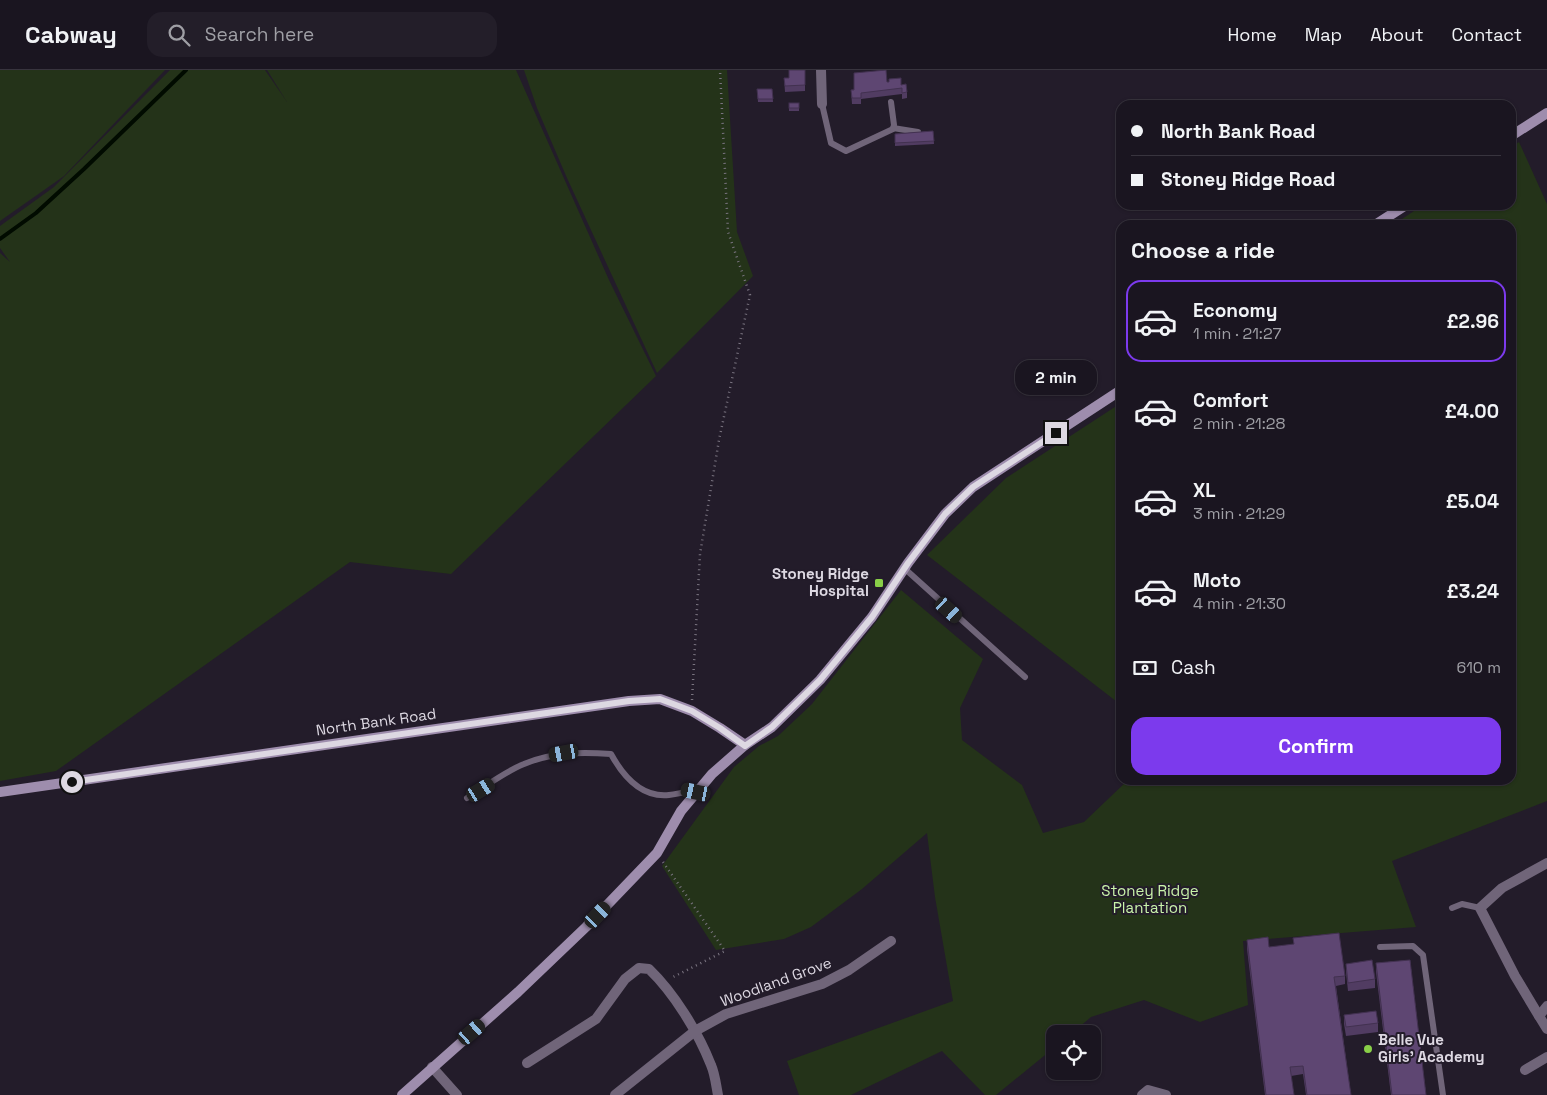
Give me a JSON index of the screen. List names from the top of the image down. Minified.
{"streets":{"street":["North Bank Road","Woodland Grove"]},"parks":["Stoney Ridge Plantation"],"places":{"transit":["Stoney Ridge Hospital"],"other":["Belle Vue Girls' Academy"]},"page":{"header":"Cabway","search":"Search here","nav":["Home","Map","About","Contact"],"banner":["North Bank Road","Stoney Ridge Road"],"heading":"Choose a ride","list":[{"name":"Economy","note":"1 min · 21:27","value":"£2.96"},{"name":"Comfort","note":"2 min · 21:28","value":"£4.00"},{"name":"XL","note":"3 min · 21:29","value":"£5.04"},{"name":"Moto","note":"4 min · 21:30","value":"£3.24"}],"bubble":"2 min","pay":["Cash","610 m"],"buttons":"Confirm"}}
